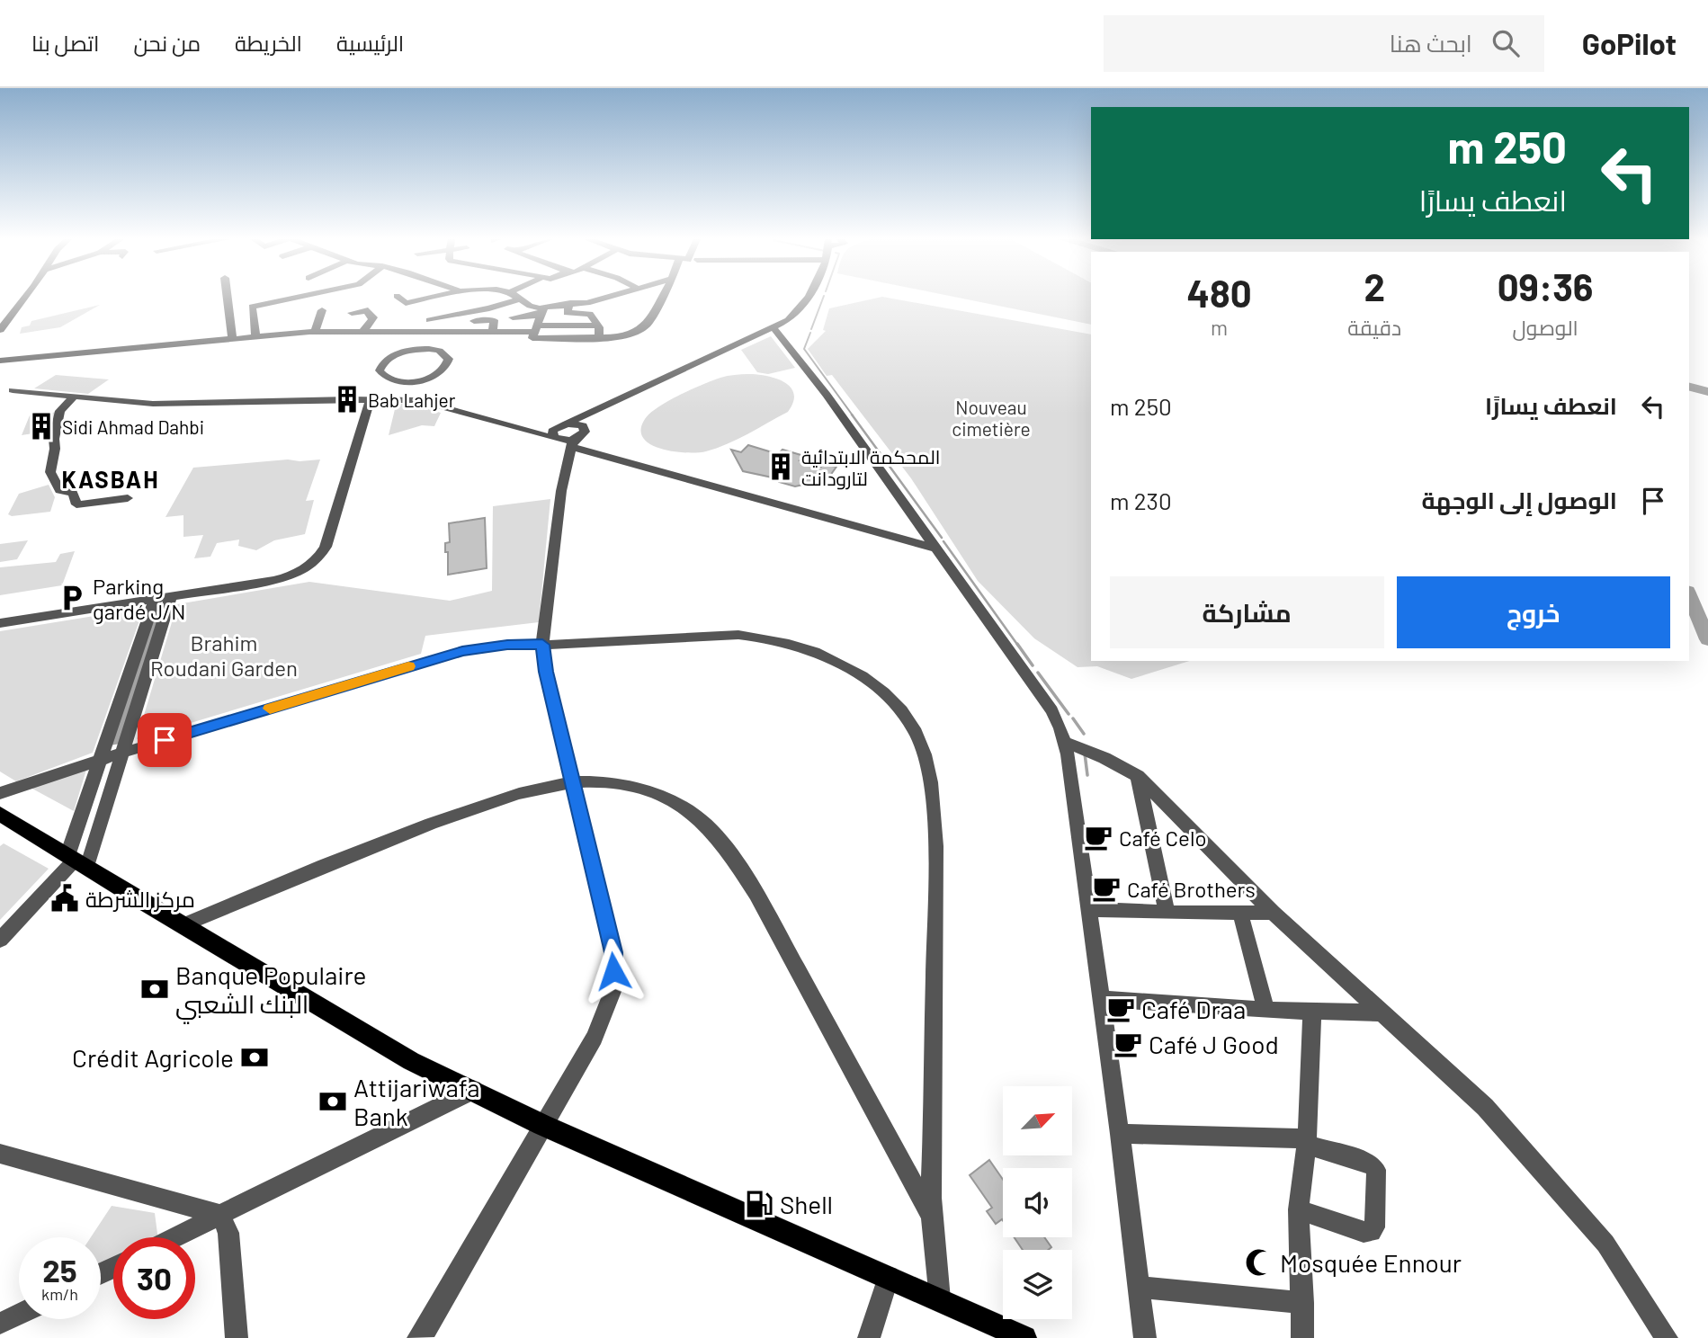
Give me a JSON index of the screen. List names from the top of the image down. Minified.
{"districts":["KASBAH"],"parks":["Nouveau cimetière","Brahim Roudani Garden"],"places":{"building":["Bab Lahjer","Sidi Ahmad Dahbi","المحكمة الابتدائية لتارودانت"],"parking":["Parking gardé J/N"],"cafe":["Café Celo","Café Brothers","Café Draa","Café J Good"],"public building":["مركز الشرطة"],"bank":["Banque Populaire البنك الشعبي","Crédit Agricole","Attijariwafa Bank"],"fuel station":["Shell"],"mosque":["Mosquée Ennour"]},"north":"top right","page":{"header":"GoPilot","search":"ابحث هنا","nav":["الرئيسية","الخريطة","من نحن","اتصل بنا"],"turn":["250 m","انعطف يسارًا"],"eta":["09:36","الوصول","2","دقيقة","480","m"],"list":[{"name":"انعطف يسارًا","value":"250 m"},{"name":"الوصول إلى الوجهة","value":"230 m"}],"buttons":["خروج","مشاركة"],"speed":"25 km/h","limit":"30"}}
